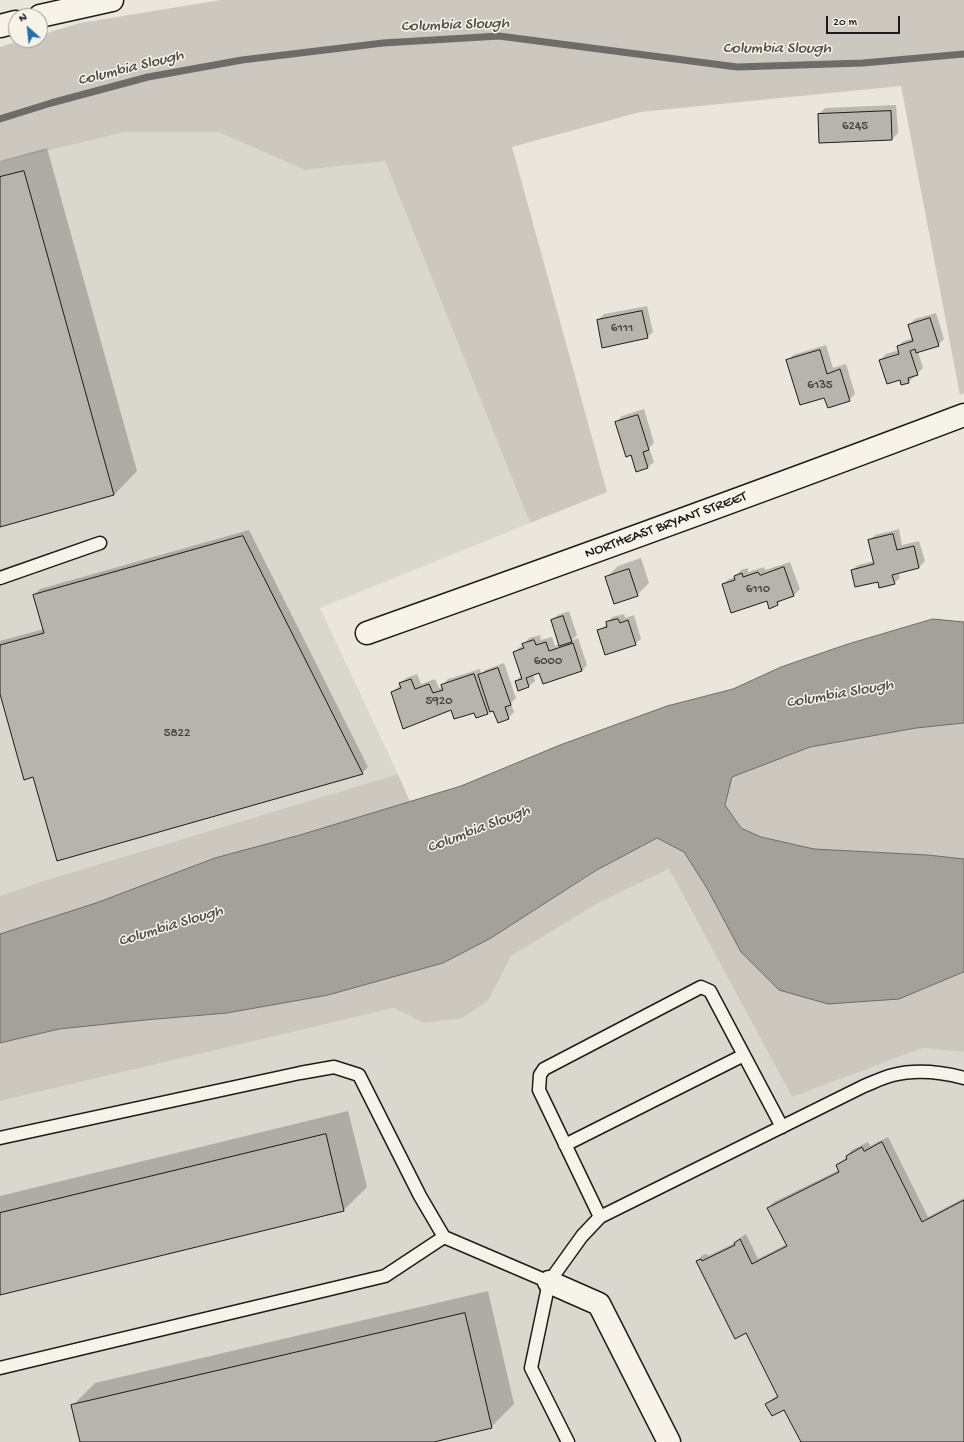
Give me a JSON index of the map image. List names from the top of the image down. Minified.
{"streets":{"street":["NORTHEAST BRYANT STREET"]},"water":["Columbia Slough"],"house_numbers":["6245","6111","6135","6110","6000","5920","5822"],"scale_bar":"20 m","north":"top left"}
